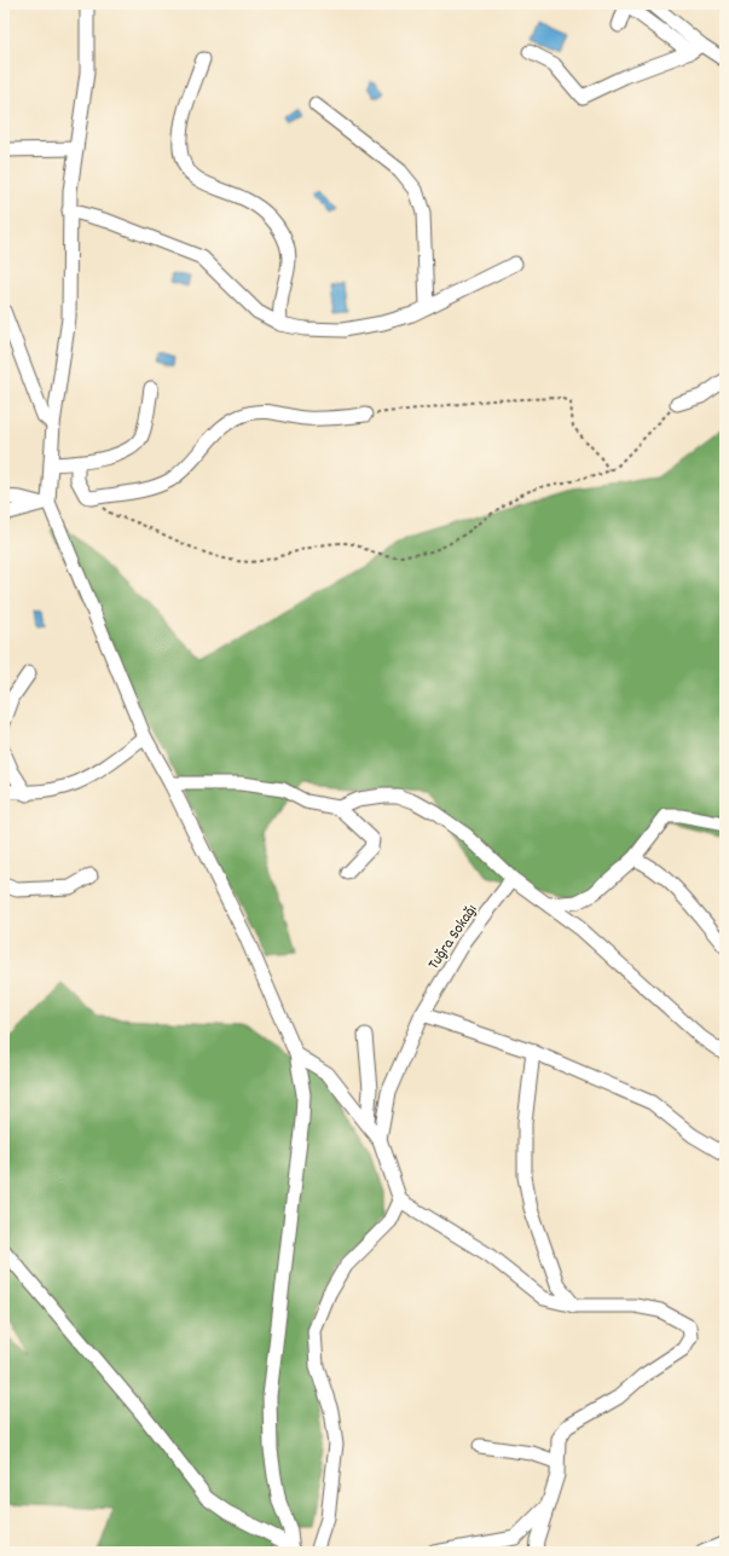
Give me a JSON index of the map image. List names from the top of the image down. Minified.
{"streets":{"street":["Tuğra Sokağı"]}}
